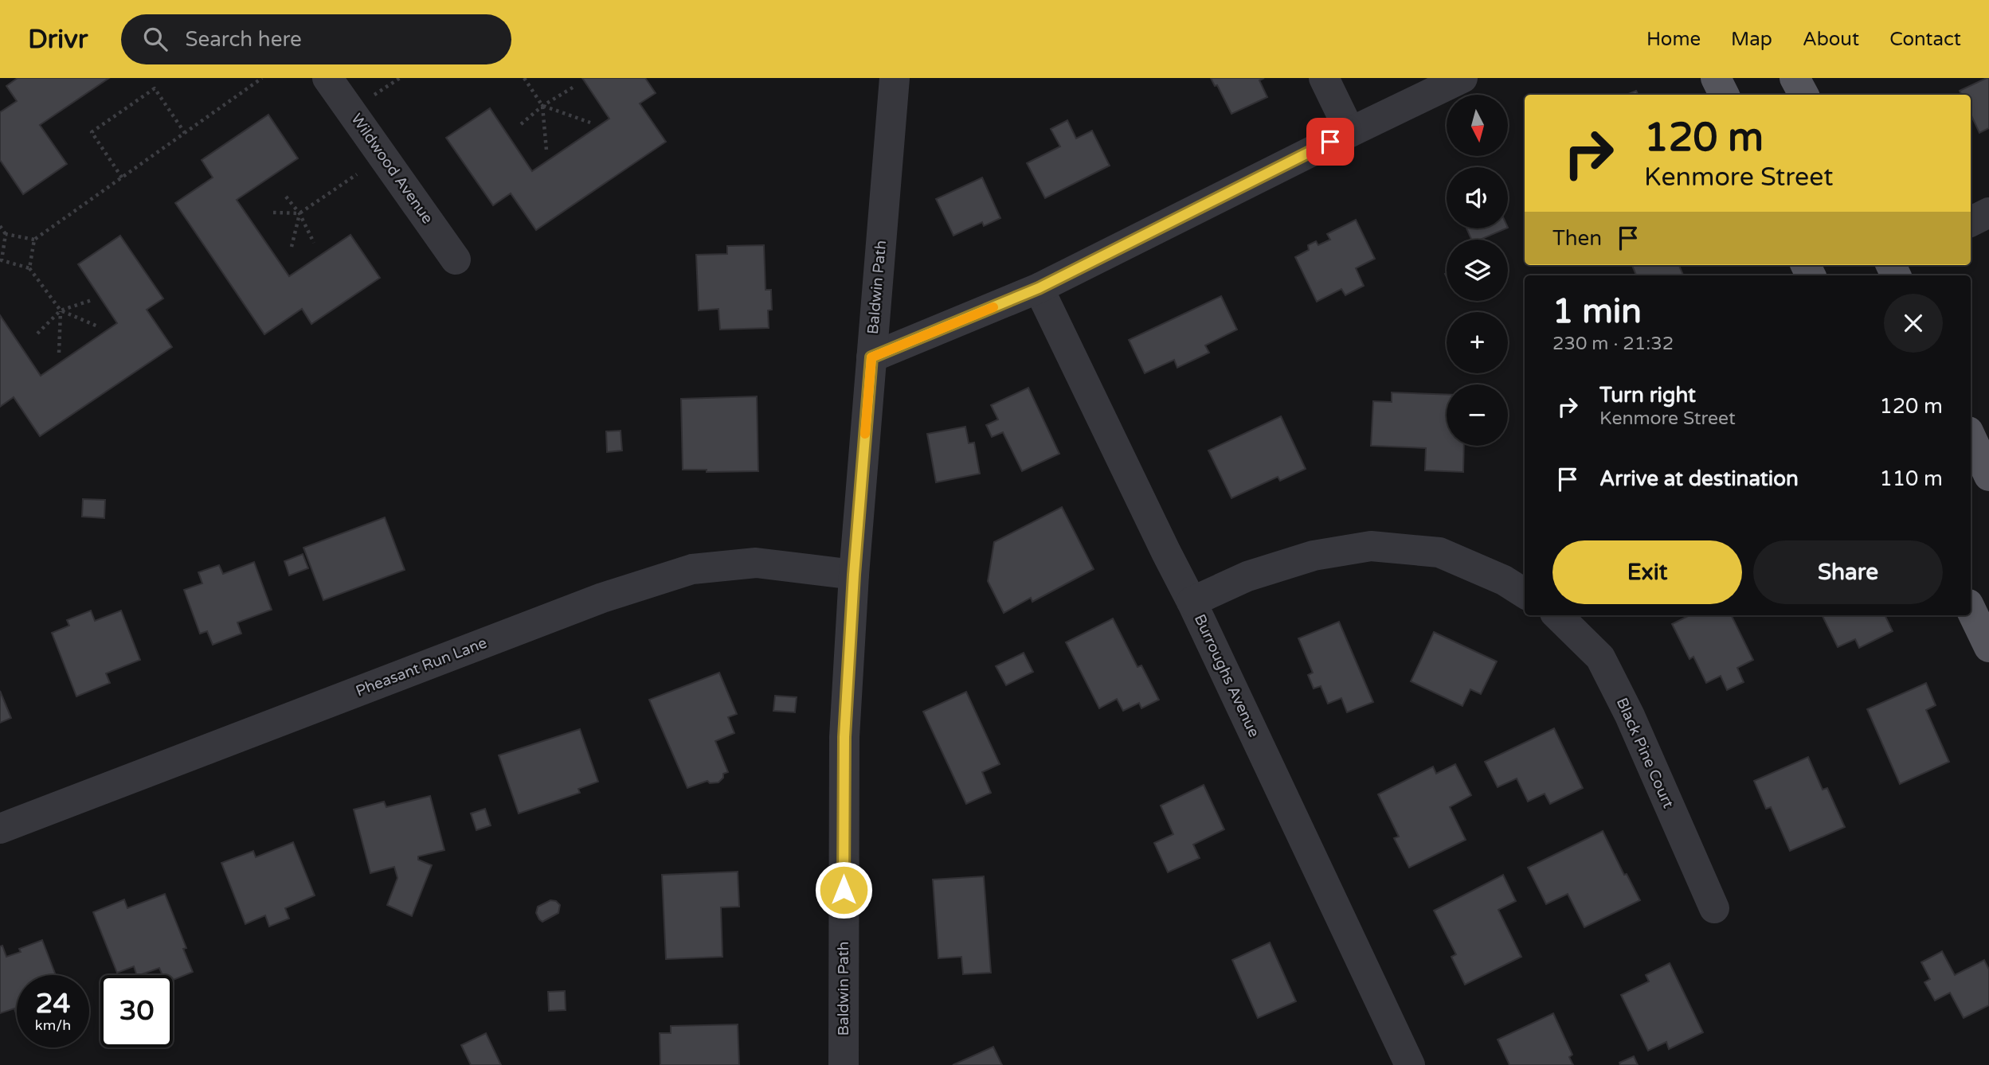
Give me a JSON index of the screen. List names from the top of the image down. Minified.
{"streets":{"street":["Wildwood Avenue","Baldwin Path","Pheasant Run Lane","Burroughs Avenue","Black Pine Court"]},"crossings":[["Baldwin Path","Pheasant Run Lane"]],"north":"bottom","page":{"header":"Drivr","search":"Search here","nav":["Home","Map","About","Contact"],"map_buttons":["+","−"],"turn":["120 m","Kenmore Street"],"then":"Then","heading":["1 min","230 m · 21:32"],"list":[{"name":"Turn right","note":"Kenmore Street","value":"120 m"},{"name":"Arrive at destination","value":"110 m"}],"buttons":["Exit","Share"],"speed":"24 km/h","limit":"30"}}
